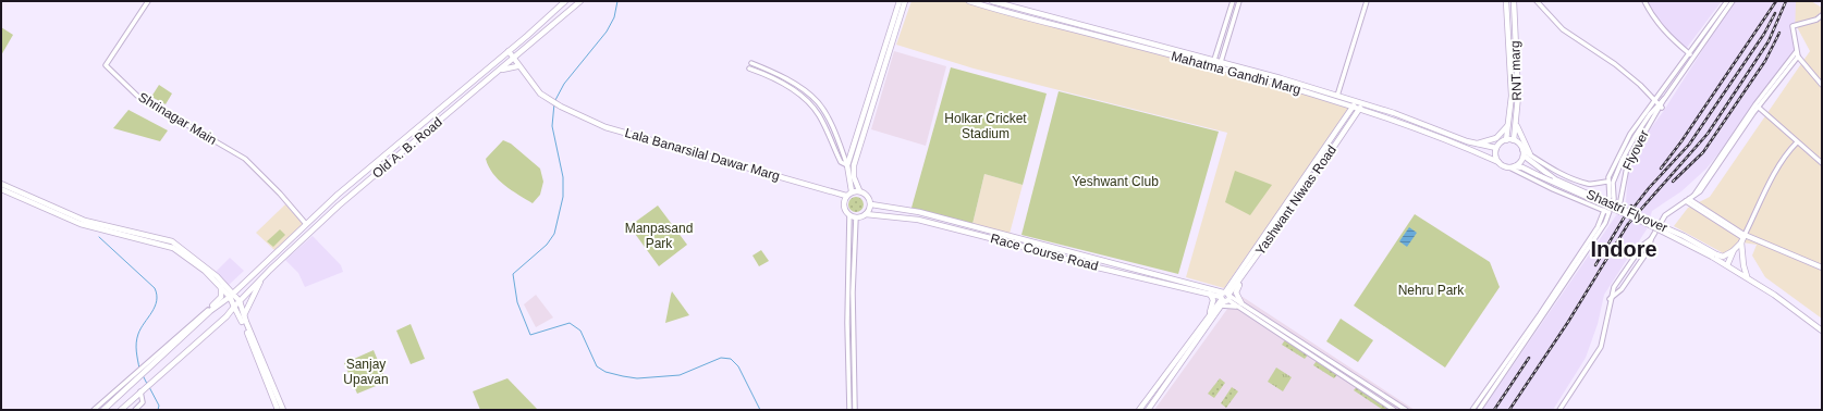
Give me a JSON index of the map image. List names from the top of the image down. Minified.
{"streets":{"main road":["RNT marg","Mahatma Gandhi Marg","Old A. B. Road","Lala Banarsilal Dawar Marg","Yashwant Niwas Road","Shastri Flyover","Race Course Road"],"street":["Shrinagar Main","Flyover"]},"crossings":[["RNT marg","Mahatma Gandhi Marg"],["RNT marg","Shastri Flyover"],["Mahatma Gandhi Marg","Yashwant Niwas Road"],["Mahatma Gandhi Marg","Shastri Flyover"],["Shrinagar Main","Old A. B. Road"],["Old A. B. Road","Lala Banarsilal Dawar Marg"],["Flyover","Shastri Flyover"],["Lala Banarsilal Dawar Marg","Race Course Road"],["Yashwant Niwas Road","Race Course Road"]],"districts":["Indore"],"parks":["Holkar Cricket Stadium","Yeshwant Club","Manpasand Park","Nehru Park","Sanjay Upavan"]}
